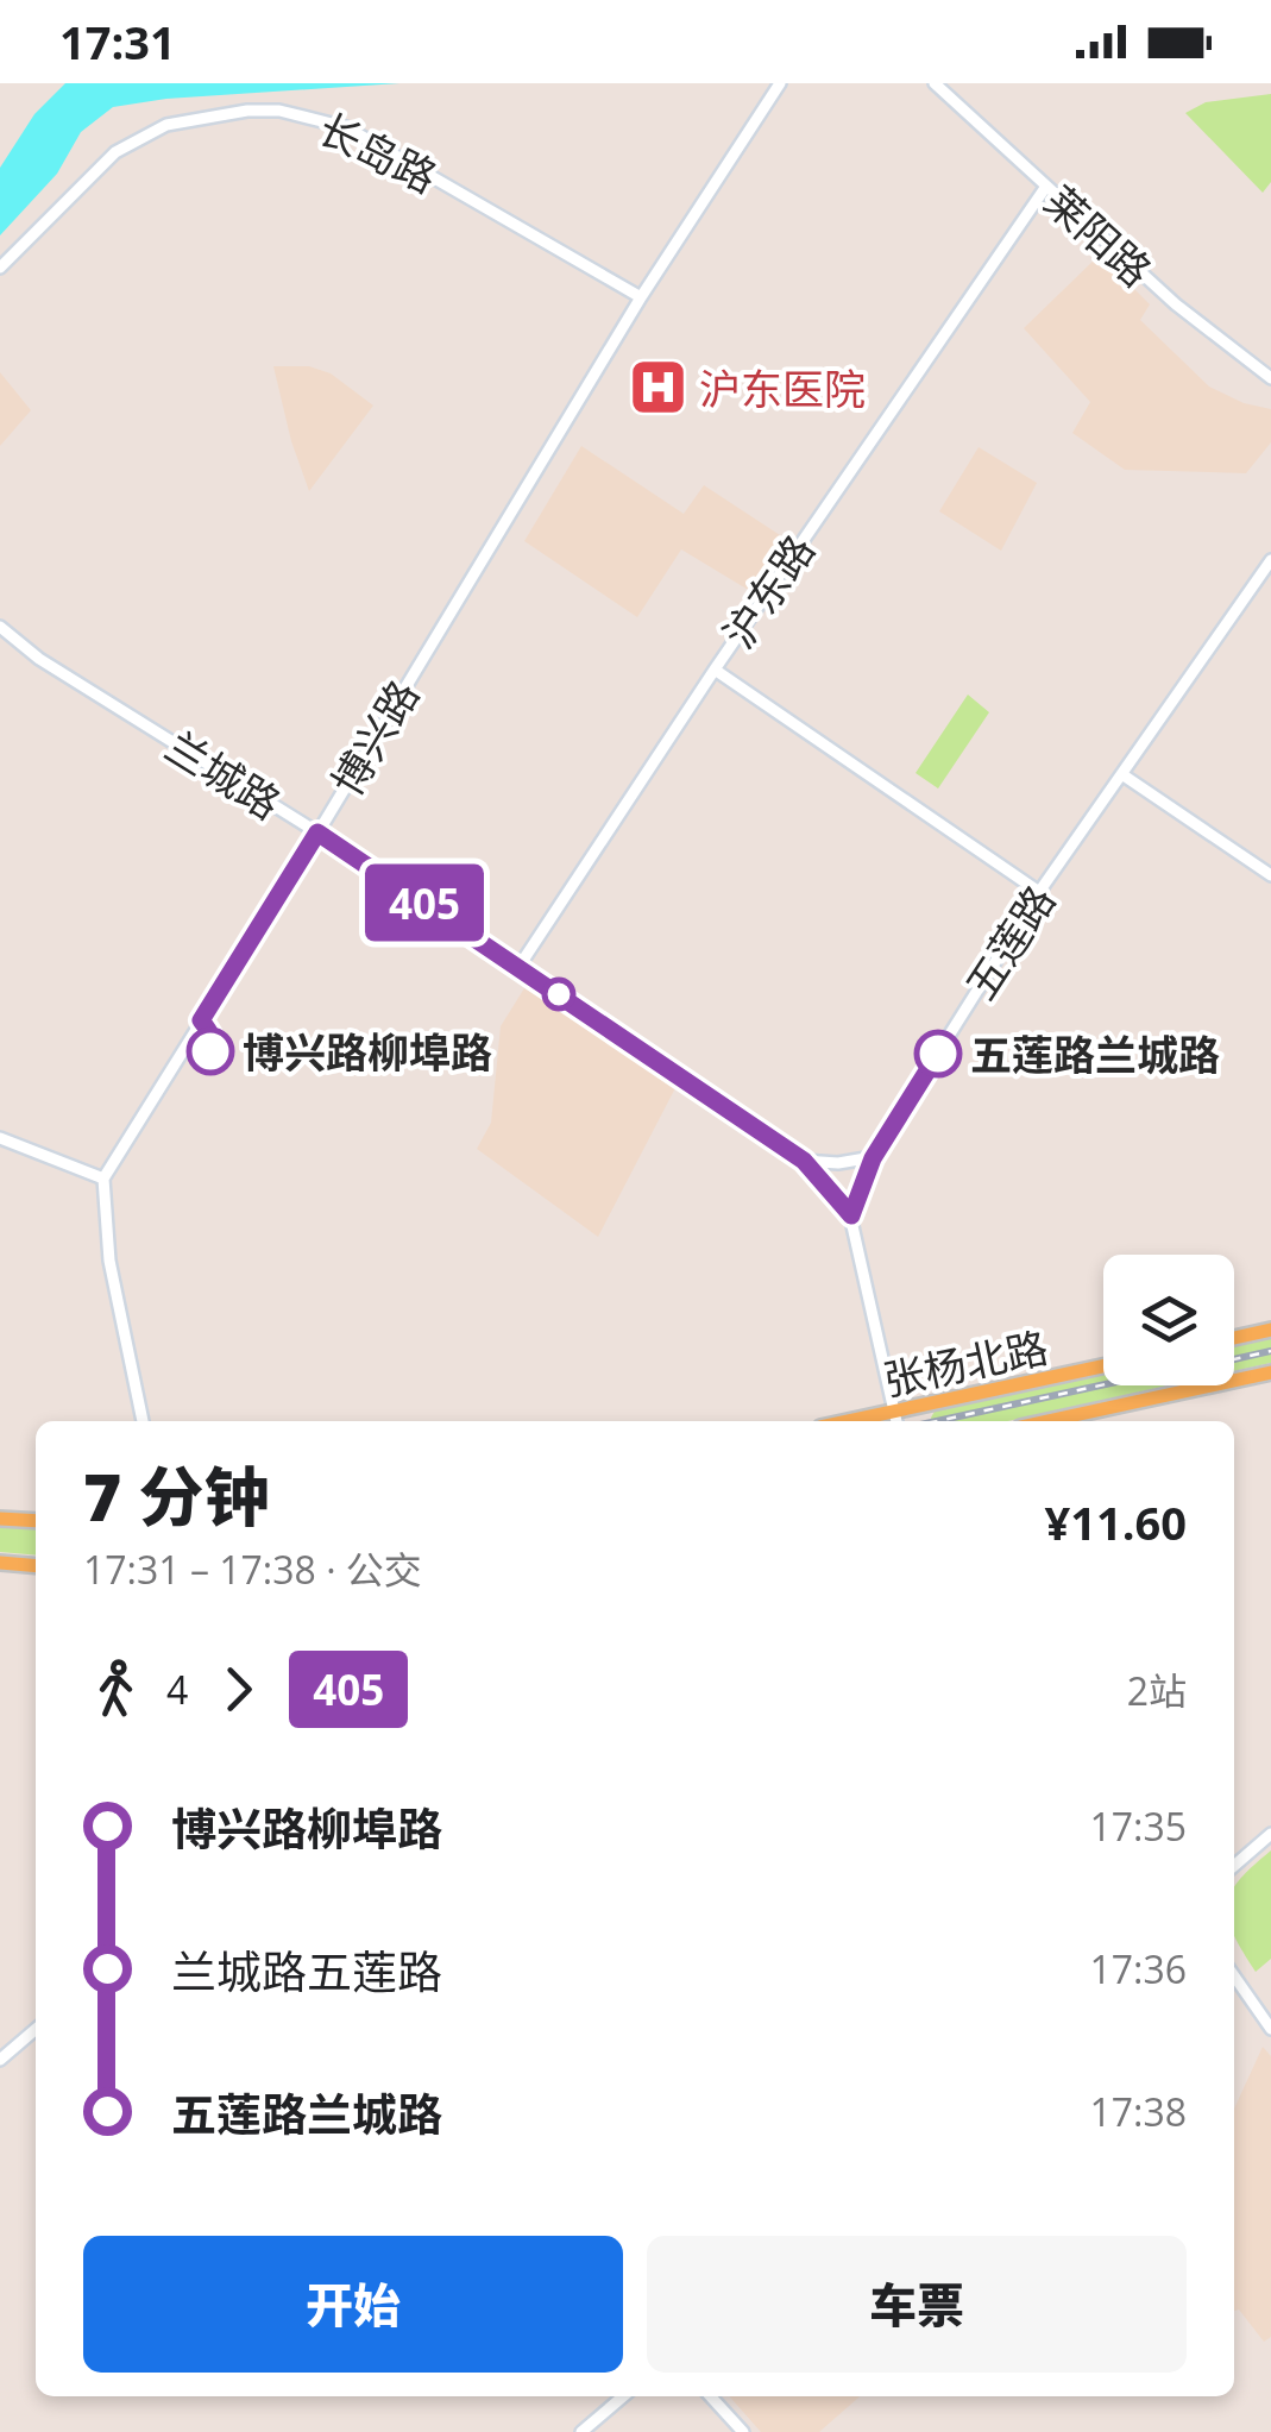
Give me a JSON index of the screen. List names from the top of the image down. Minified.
{"streets":{"main road":["张杨北路"],"street":["长岛路","莱阳路","沪东路","博兴路","兰城路","五莲路"]},"crossings":[["长岛路","博兴路"],["莱阳路","沪东路"],["沪东路","五莲路"],["博兴路","兰城路"],["兰城路","五莲路"]],"places":{"hospital":["沪东医院"],"other":["博兴路柳埠路","五莲路兰城路"]},"lines":["bus line 405"],"page":{"status":"17:31","on_map":"405","heading":["7 分钟","17:31 – 17:38 · 公交","¥11.60"],"legs":["4","405","2站"],"list":[{"name":"博兴路柳埠路","value":"17:35"},{"name":"兰城路五莲路","value":"17:36"},{"name":"五莲路兰城路","value":"17:38"}],"buttons":["开始","车票"]}}
